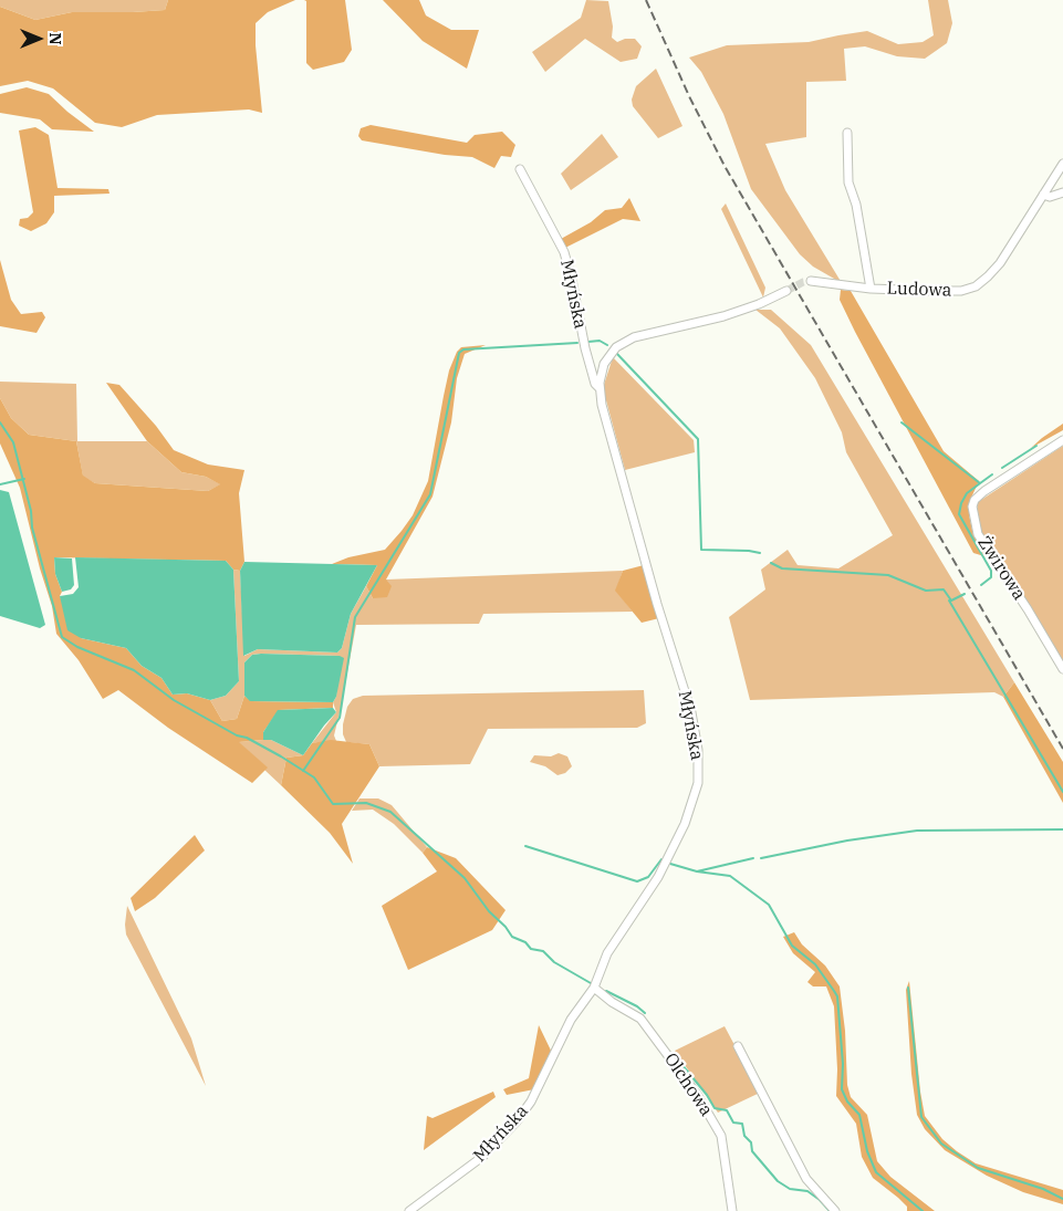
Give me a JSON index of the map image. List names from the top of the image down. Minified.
{"streets":{"street":["Ludowa","Młyńska","Żwirowa","Olchowa"]},"crossings":[["Młyńska","Olchowa"]],"north":"right"}
